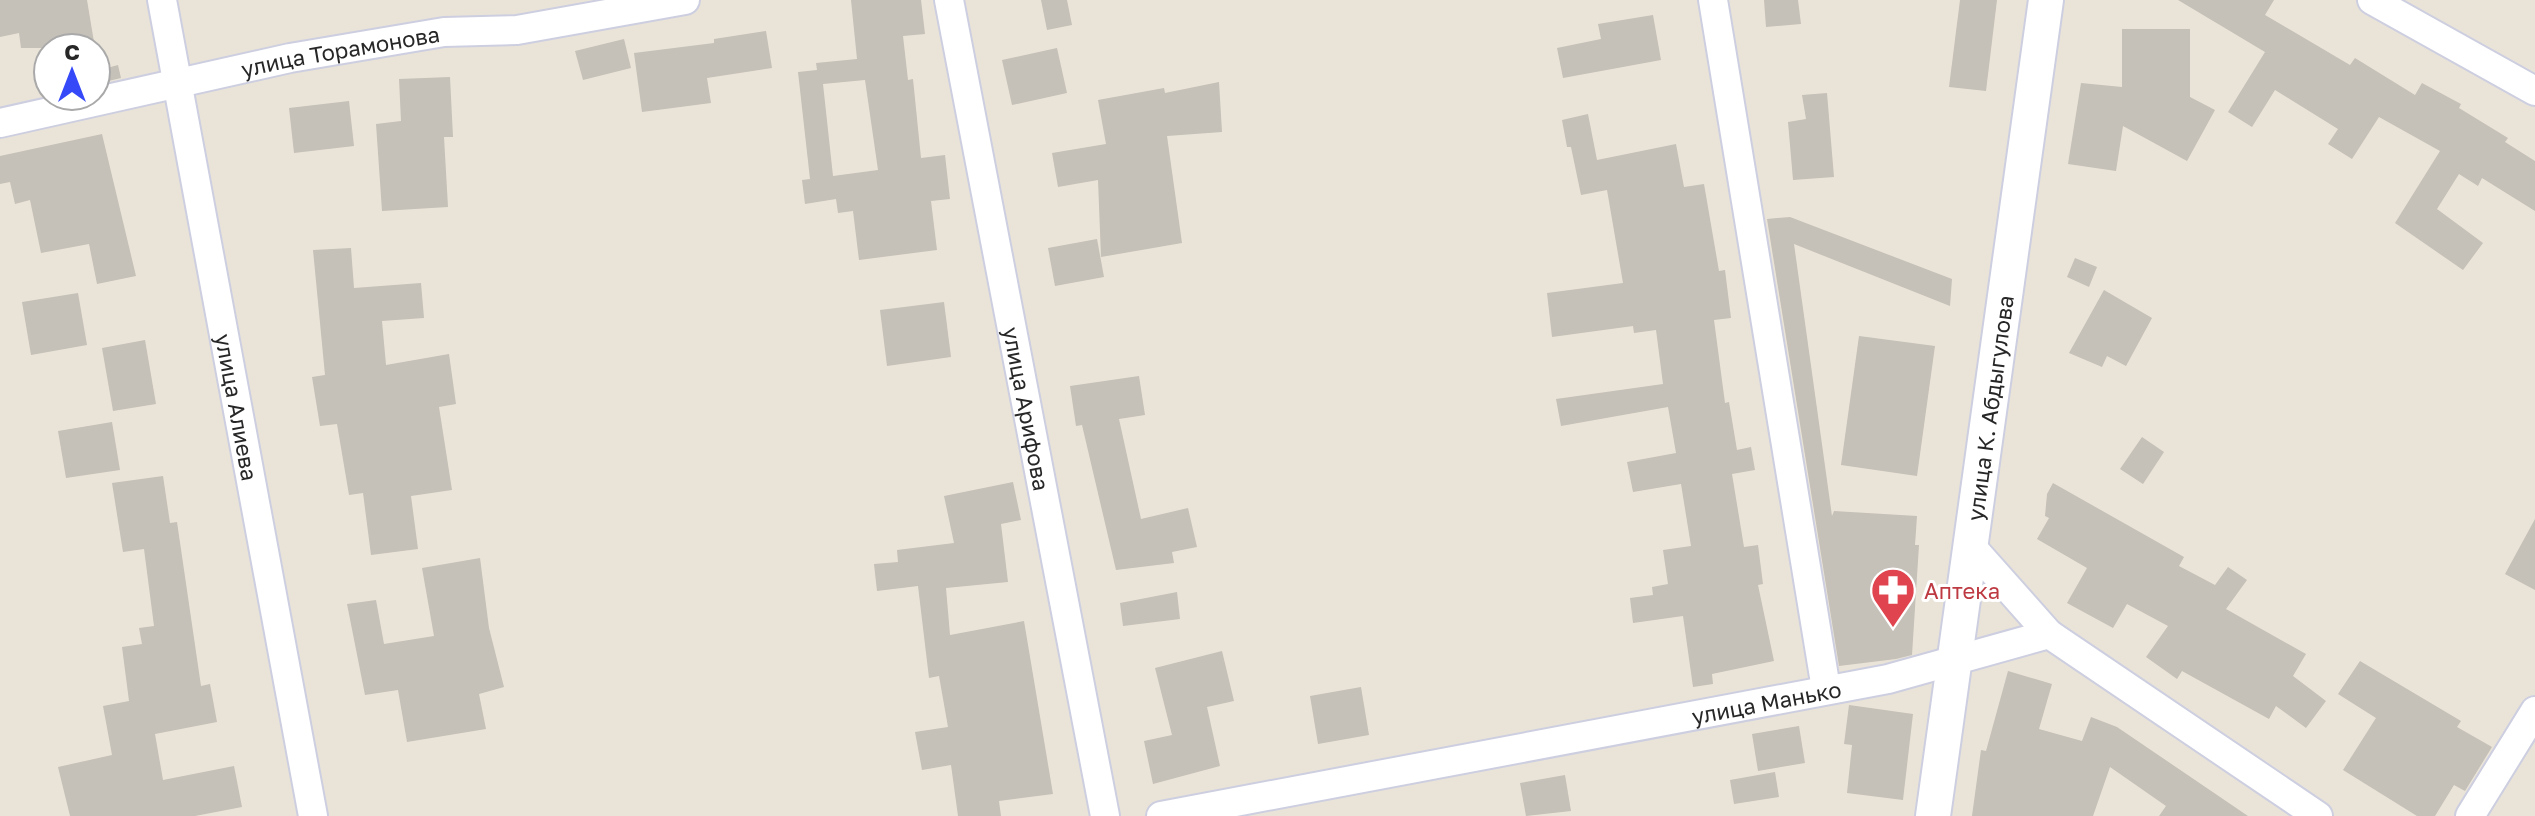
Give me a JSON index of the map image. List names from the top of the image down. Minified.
{"streets":{"street":["улица Торамонова","улица Алиева","улица Арифова","улица К. Абдыгулова","улица Манько"]},"crossings":[["улица Торамонова","улица Алиева"],["улица К. Абдыгулова","улица Манько"]],"places":{"pharmacy":["Аптека"]},"north":"top"}
